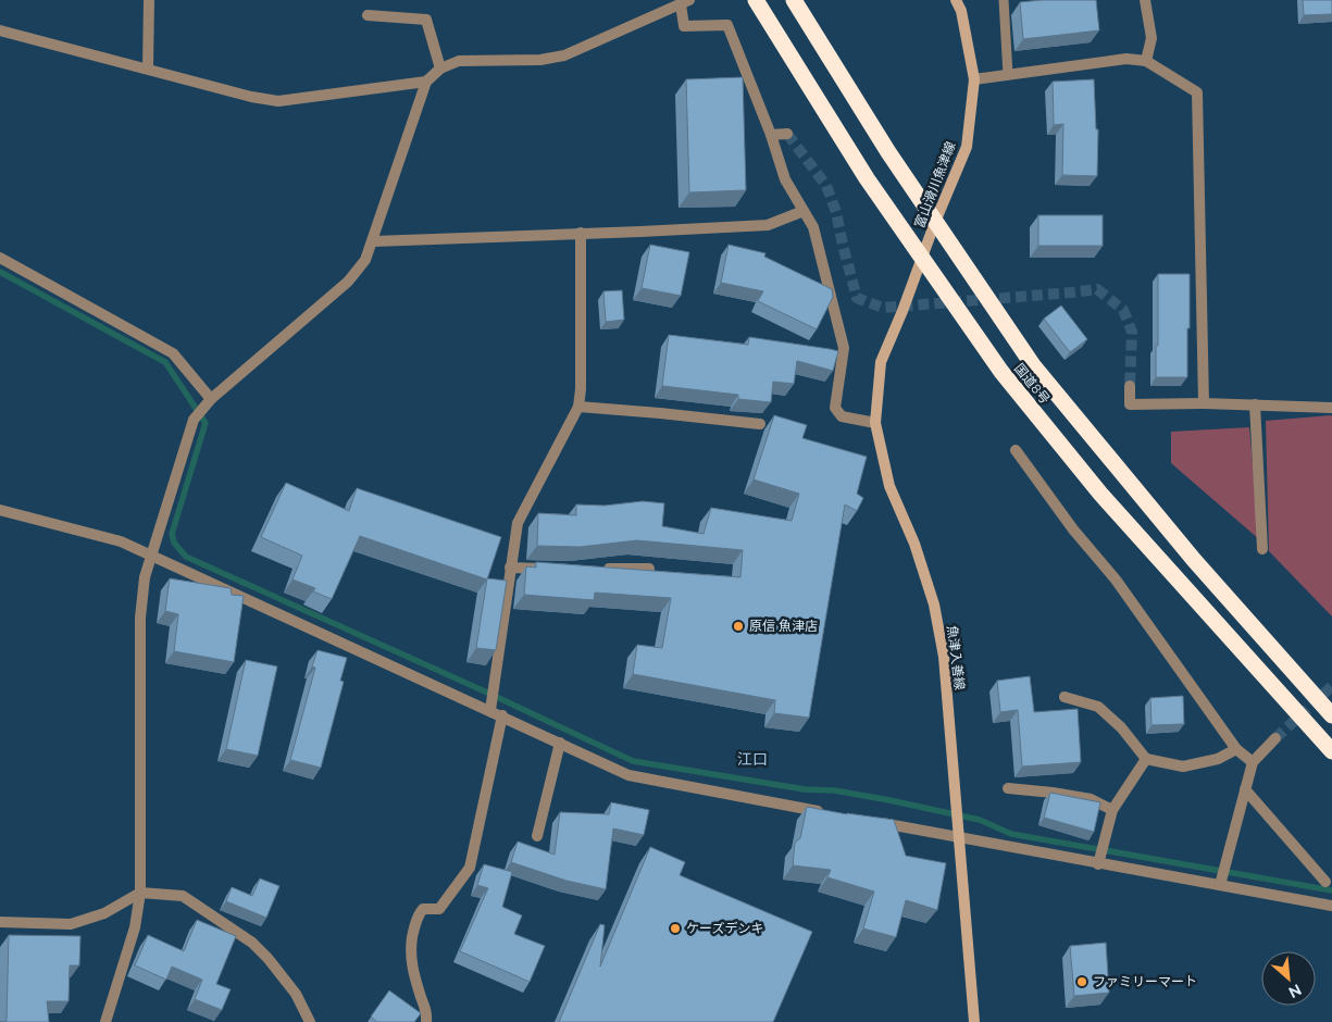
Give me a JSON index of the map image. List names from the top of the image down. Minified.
{"streets":{"highway":["国道8号"],"main road":["富山滑川魚津線","魚津入善線"]},"crossings":[["富山滑川魚津線","国道8号"],["富山滑川魚津線","魚津入善線"]],"districts":["江口"],"places":["原信 魚津店","ケーズデンキ","ファミリーマート"],"north":"bottom right"}
